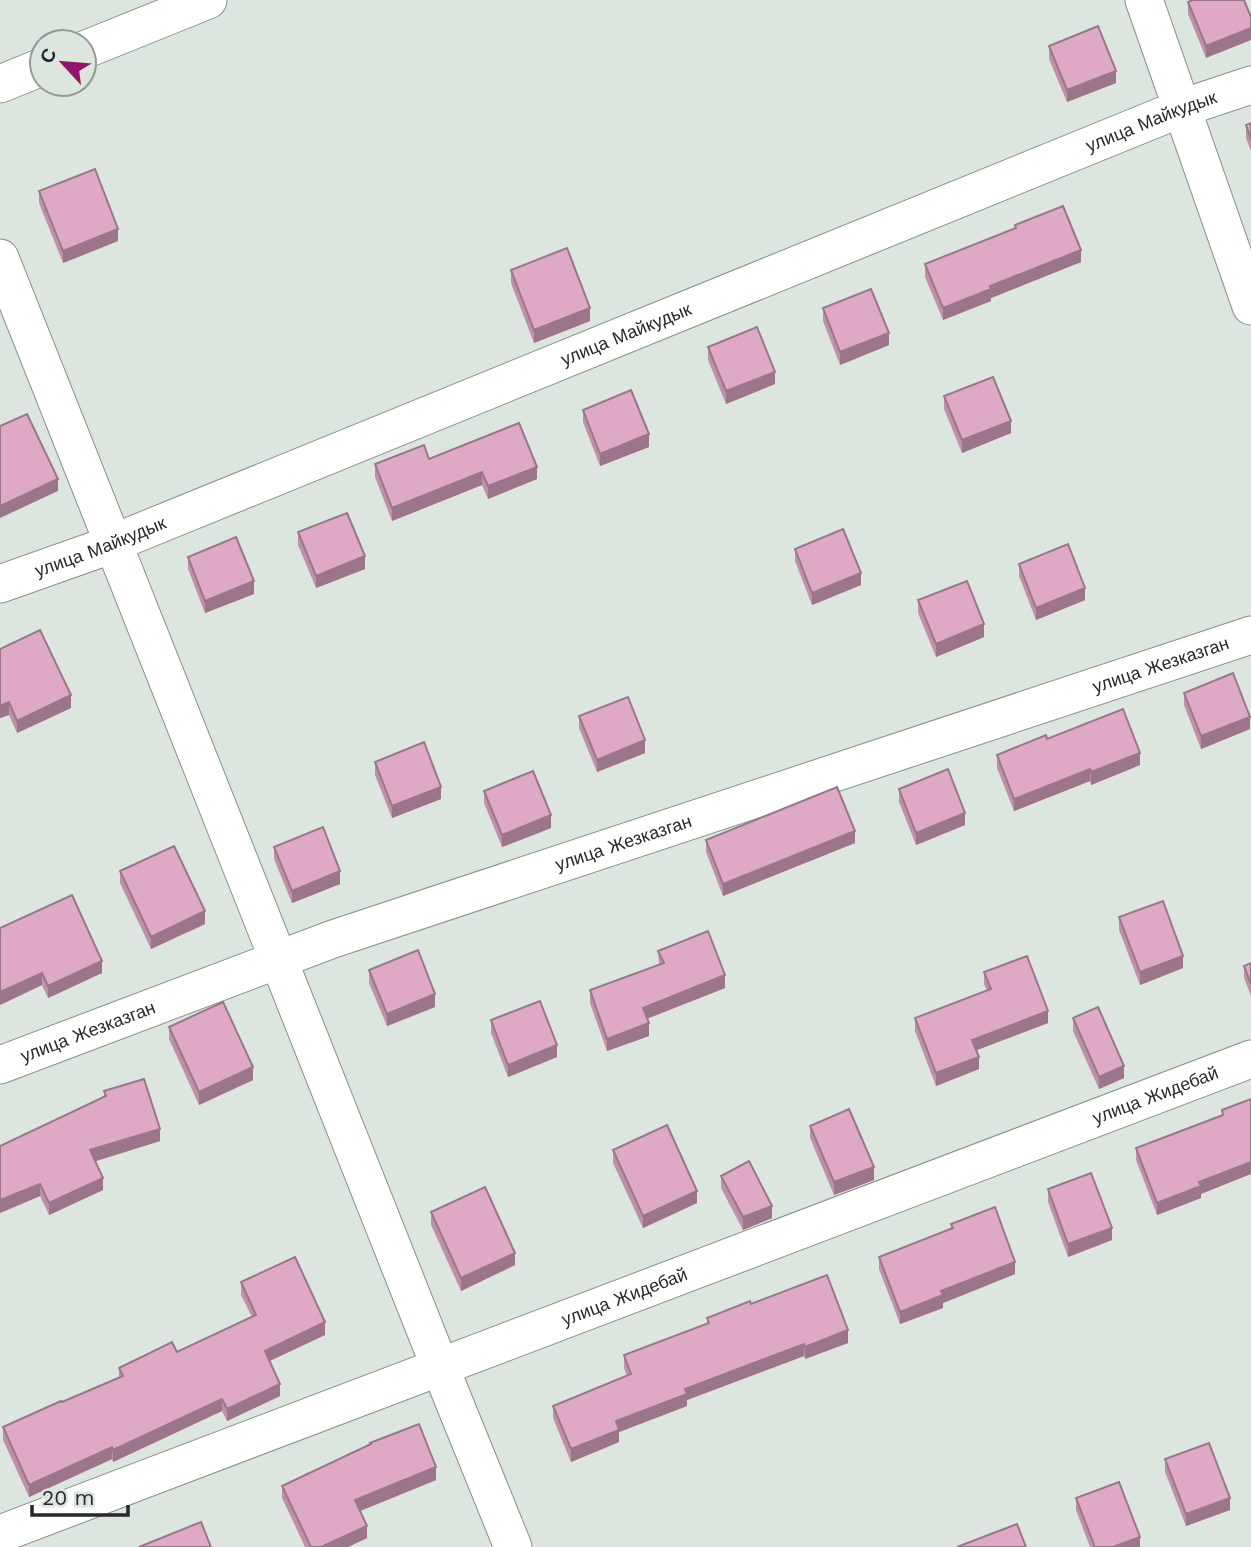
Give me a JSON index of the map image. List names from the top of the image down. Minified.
{"streets":{"street":["улица Майкудык","улица Жезказган","улица Жидебай"]},"scale_bar":"20 m","north":"top left"}
